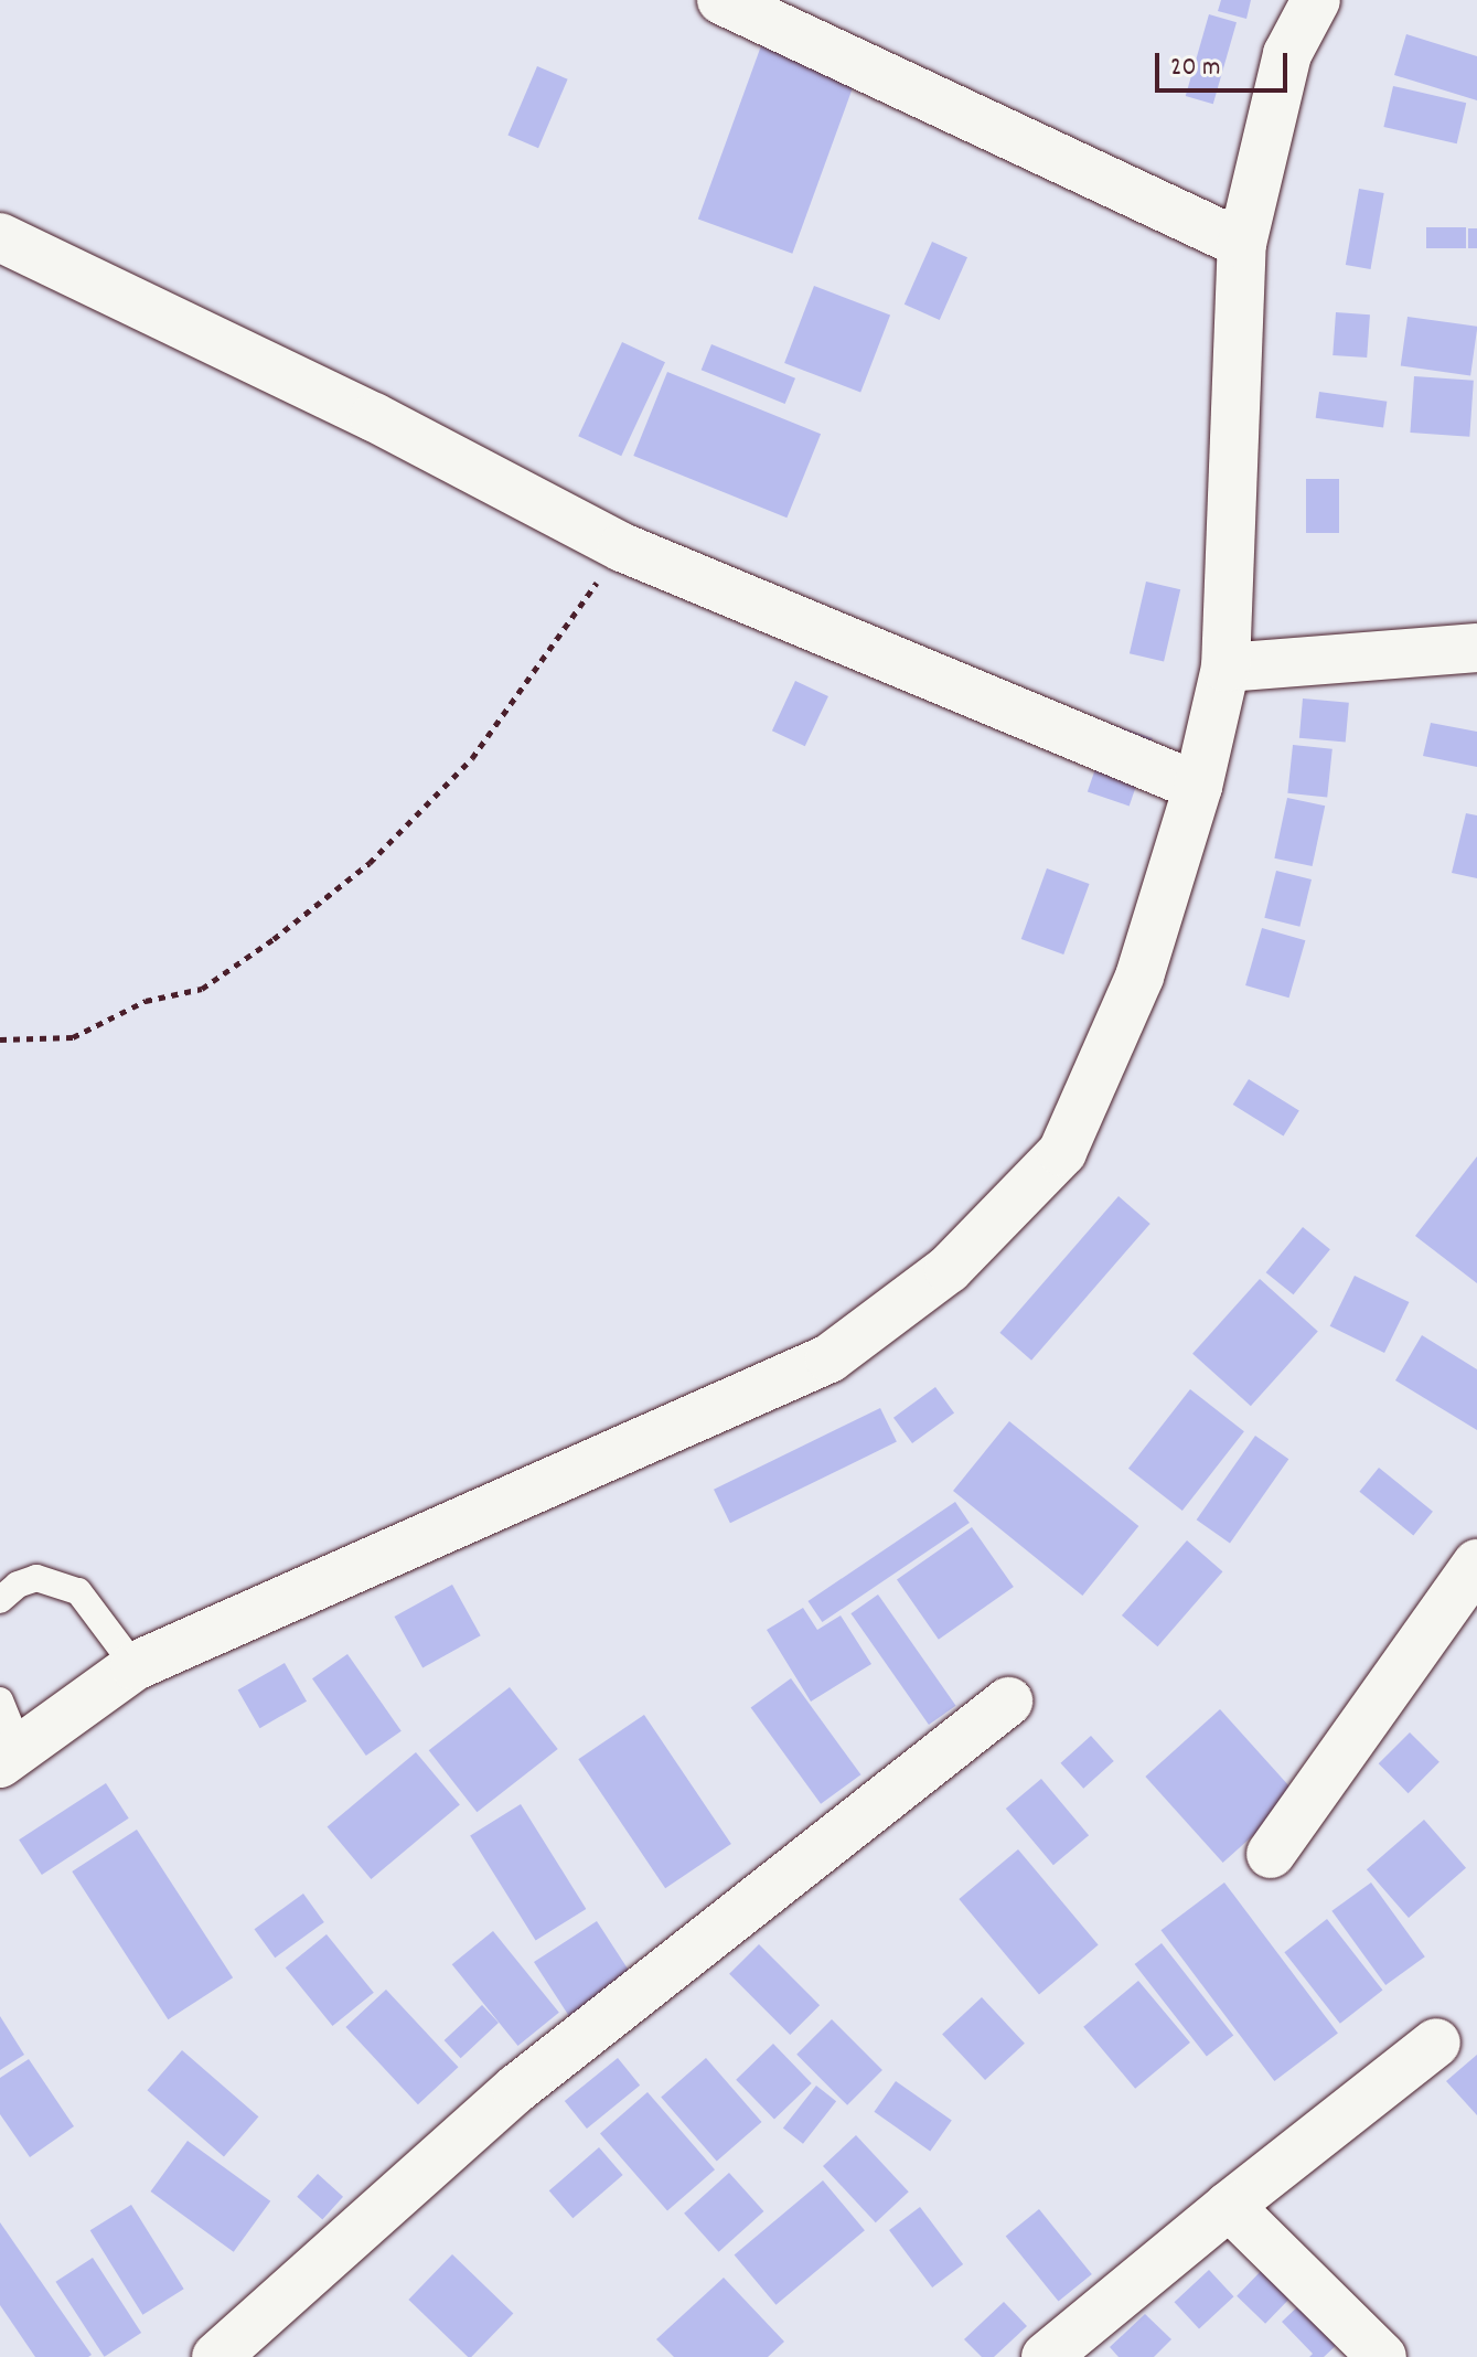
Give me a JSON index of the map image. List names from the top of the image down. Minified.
{"scale_bar":"20 m"}
